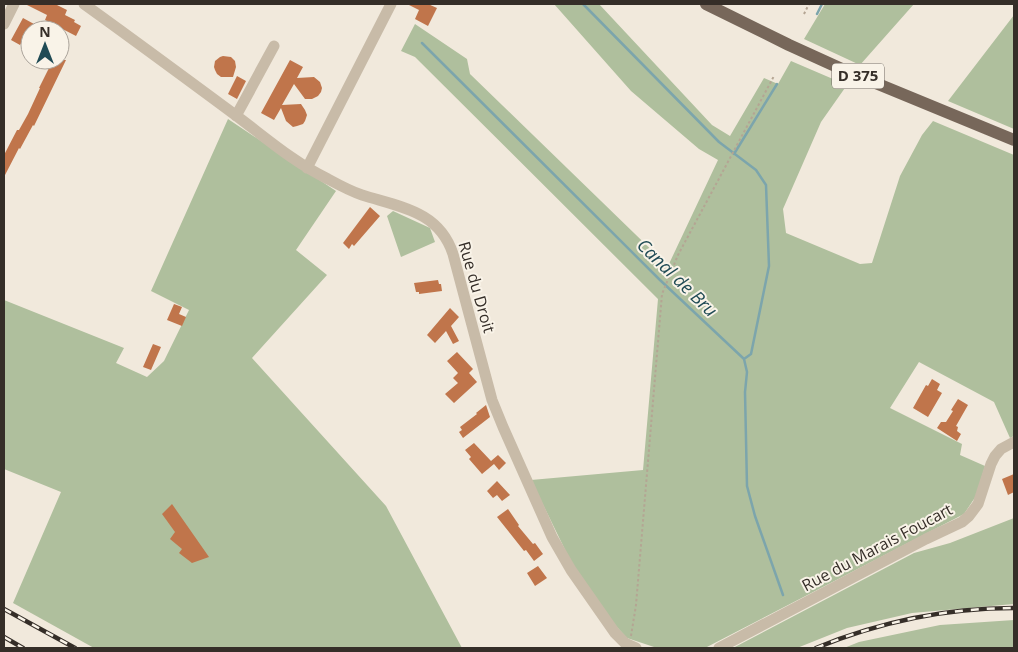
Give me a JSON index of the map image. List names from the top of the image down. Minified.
{"streets":{"main road":["D 375"],"street":["Rue du Droit","Rue du Marais Foucart"]},"water":["Canal de Bru"],"north":"top"}
